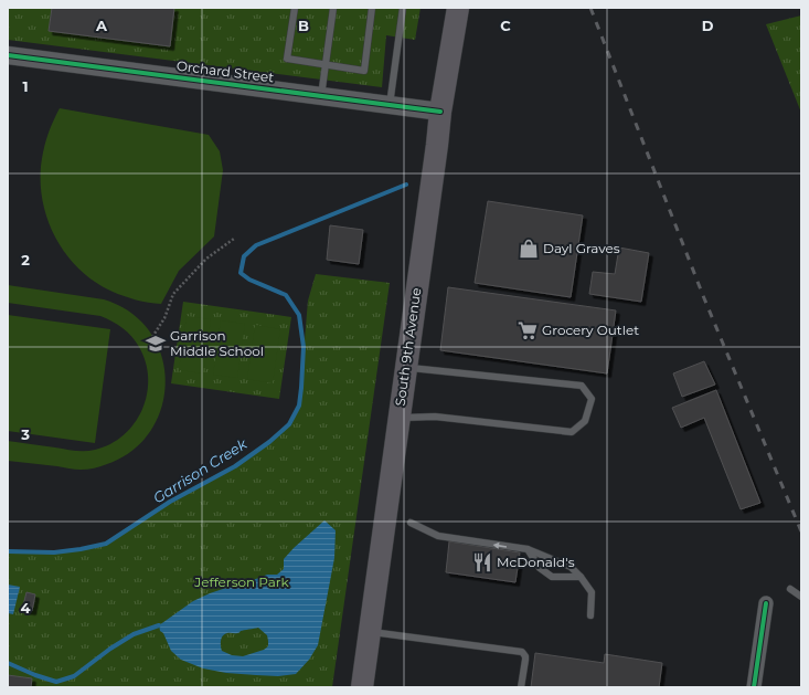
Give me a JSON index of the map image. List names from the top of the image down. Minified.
{"streets":{"main road":["South 9th Avenue"],"street":["Orchard Street"]},"crossings":[["Orchard Street","South 9th Avenue"]],"water":["Garrison Creek"],"parks":["Jefferson Park"],"places":{"shop":["Dayl Graves"],"supermarket":["Grocery Outlet"],"school or university":["Garrison Middle School"],"restaurant":["McDonald's"]},"grid":{"columns":["A","B","C","D"],"rows":["1","2","3","4"]}}
